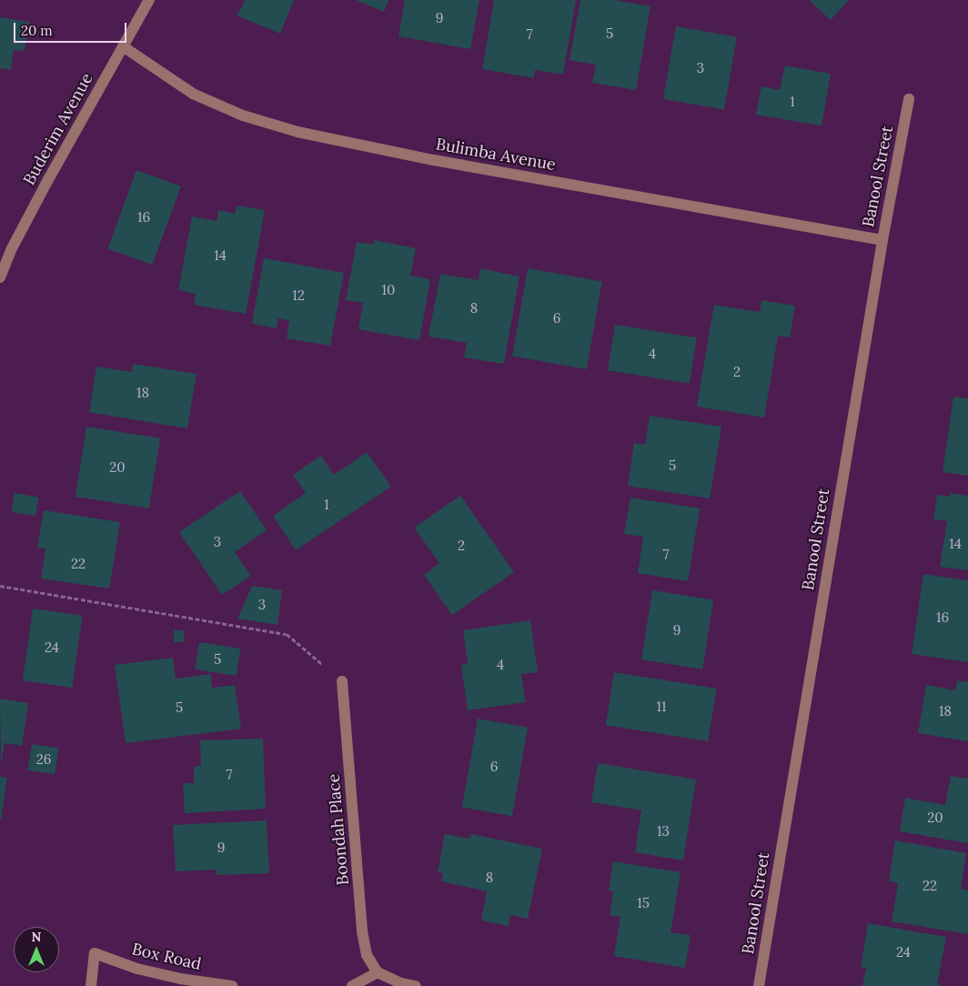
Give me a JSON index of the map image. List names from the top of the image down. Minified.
{"streets":{"street":["Buderim Avenue","Bulimba Avenue","Banool Street","Boondah Place","Box Road"]},"crossings":[["Buderim Avenue","Bulimba Avenue"],["Bulimba Avenue","Banool Street"]],"house_numbers":["9","5","7","3","1","16","14","10","12","8","6","4","2","18","5","20","1","3","14","2","7","22","3","16","9","24","5","4","11","5","18","26","6","7","20","13","9","8","22","15","24"],"scale_bar":"20 m","north":"top"}
